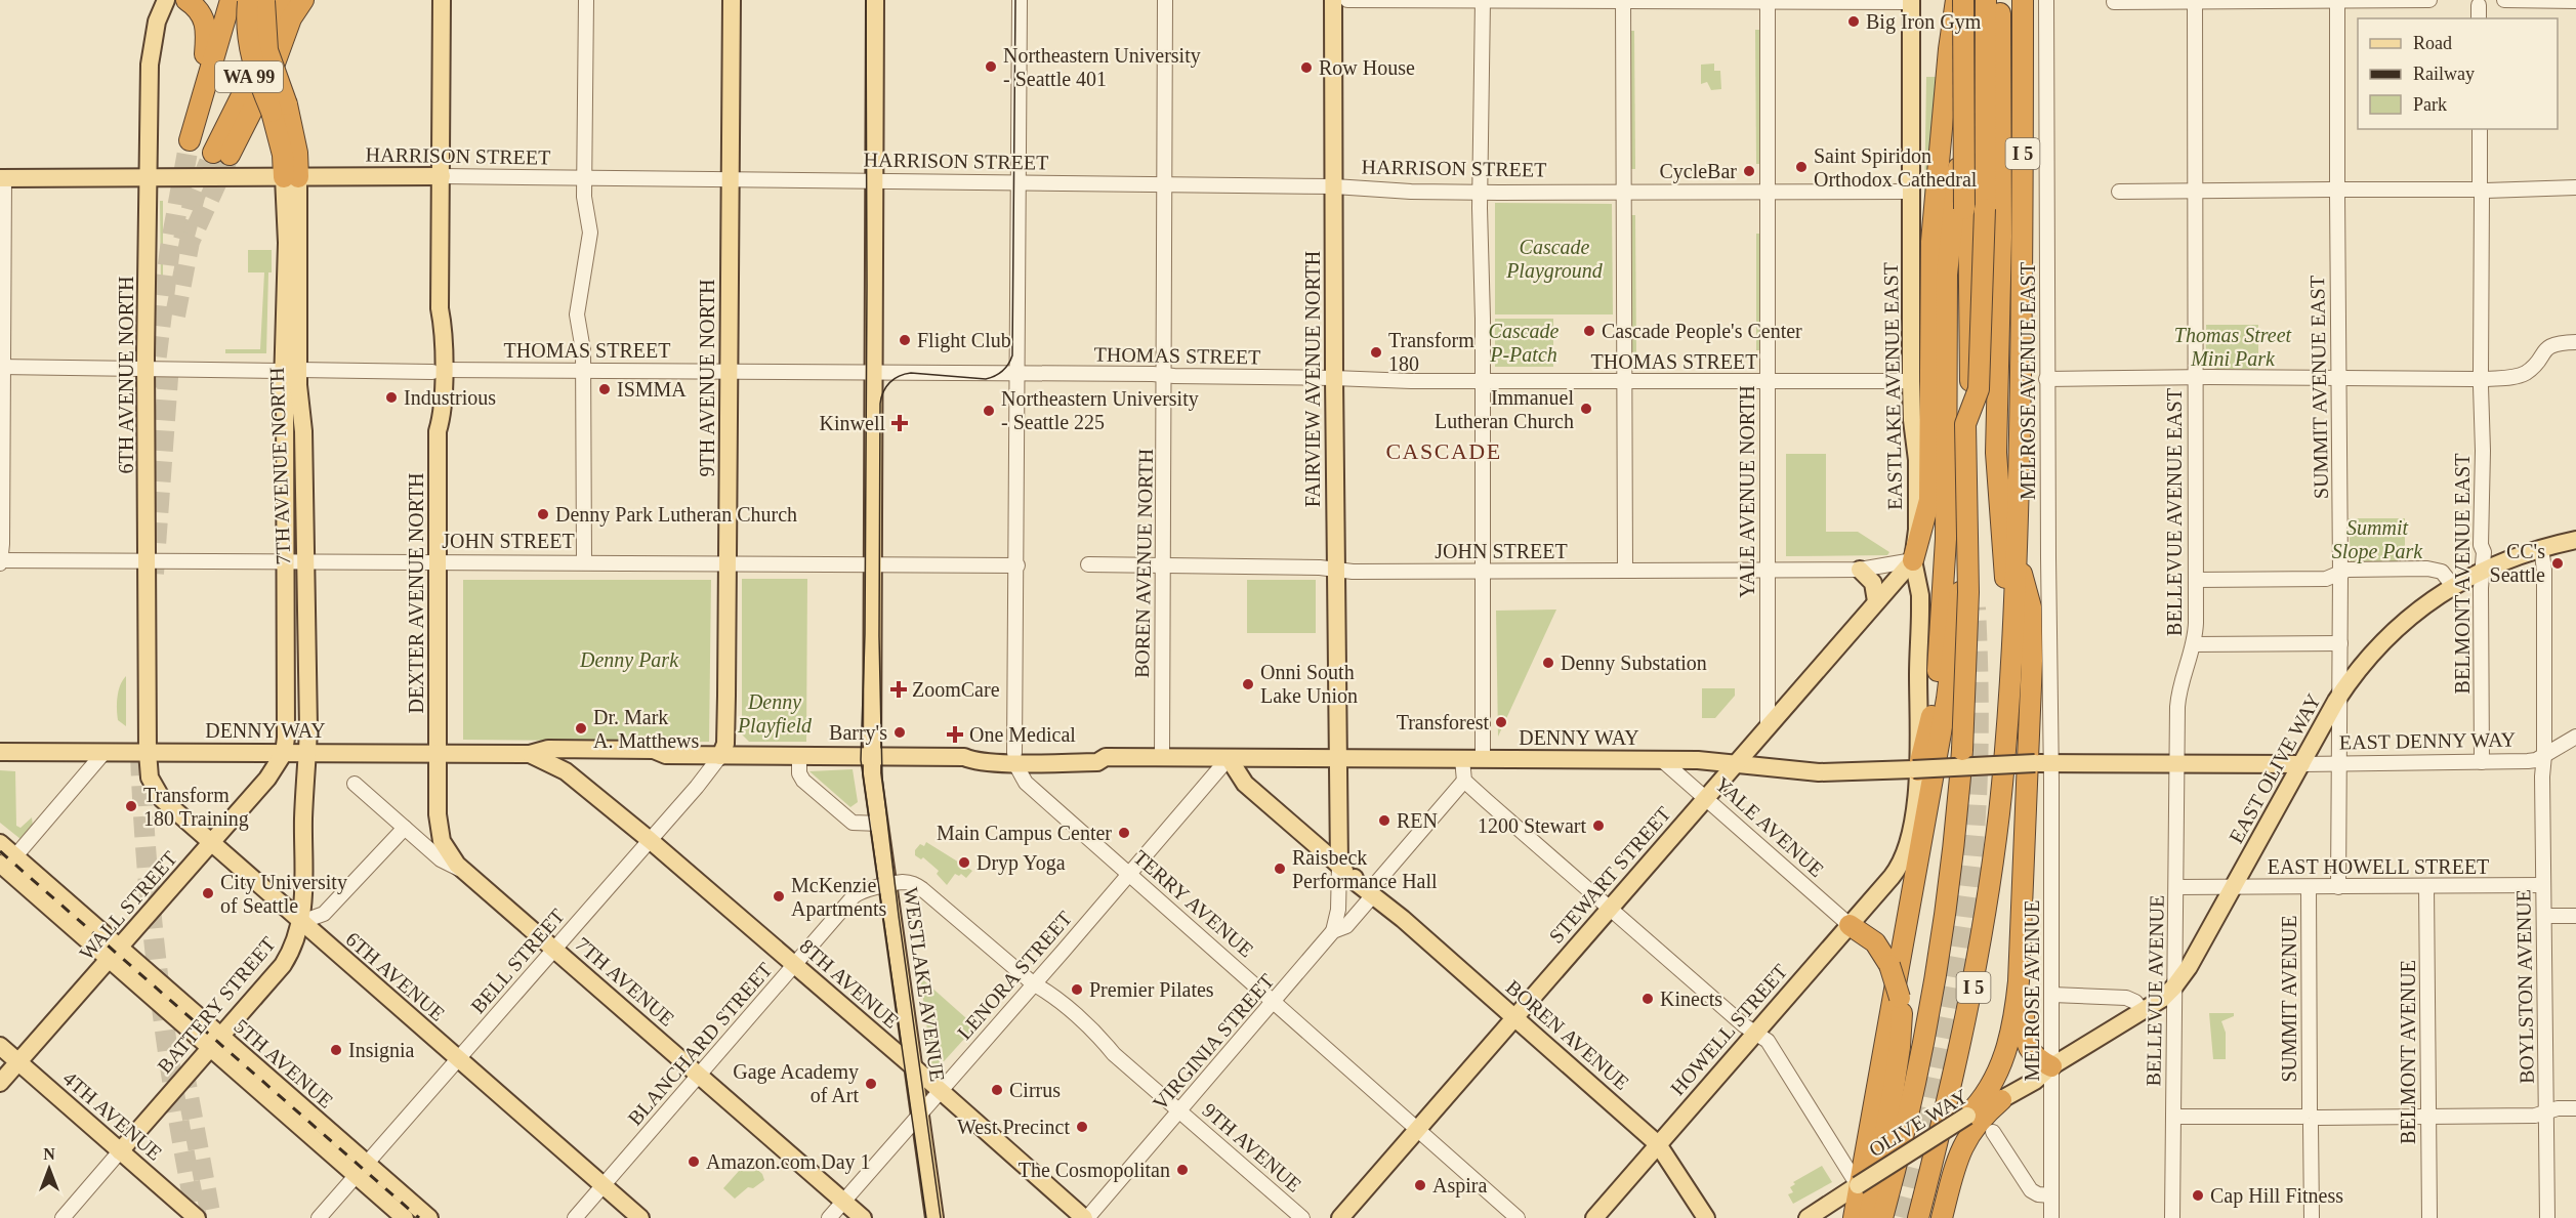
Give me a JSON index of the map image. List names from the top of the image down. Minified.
{"streets":{"highway":["WA 99","I 5"],"main road":["HARRISON STREET","6TH AVENUE NORTH","9TH AVENUE NORTH","FAIRVIEW AVENUE NORTH","EASTLAKE AVENUE EAST","7TH AVENUE NORTH","DEXTER AVENUE NORTH","DENNY WAY","EAST DENNY WAY","EAST OLIVE WAY","STEWART STREET","WALL STREET","6TH AVENUE","7TH AVENUE","8TH AVENUE","WESTLAKE AVENUE","BATTERY STREET","HOWELL STREET","BOREN AVENUE","5TH AVENUE","4TH AVENUE","OLIVE WAY"],"street":["THOMAS STREET","MELROSE AVENUE EAST","SUMMIT AVENUE EAST","YALE AVENUE NORTH","BELLEVUE AVENUE EAST","JOHN STREET","BOREN AVENUE NORTH","BELMONT AVENUE EAST","YALE AVENUE","EAST HOWELL STREET","TERRY AVENUE","BELL STREET","LENORA STREET","BOYLSTON AVENUE","MELROSE AVENUE","BELLEVUE AVENUE","SUMMIT AVENUE","VIRGINIA STREET","BLANCHARD STREET","BELMONT AVENUE","9TH AVENUE"]},"crossings":[["HARRISON STREET","6TH AVENUE NORTH"],["HARRISON STREET","9TH AVENUE NORTH"],["HARRISON STREET","FAIRVIEW AVENUE NORTH"],["HARRISON STREET","EASTLAKE AVENUE EAST"],["HARRISON STREET","7TH AVENUE NORTH"],["HARRISON STREET","YALE AVENUE NORTH"],["HARRISON STREET","BOREN AVENUE NORTH"],["HARRISON STREET","DEXTER AVENUE NORTH"],["HARRISON STREET","WESTLAKE AVENUE"],["THOMAS STREET","6TH AVENUE NORTH"],["THOMAS STREET","9TH AVENUE NORTH"],["THOMAS STREET","FAIRVIEW AVENUE NORTH"],["THOMAS STREET","EASTLAKE AVENUE EAST"],["THOMAS STREET","7TH AVENUE NORTH"],["THOMAS STREET","YALE AVENUE NORTH"],["THOMAS STREET","BOREN AVENUE NORTH"],["THOMAS STREET","DEXTER AVENUE NORTH"],["THOMAS STREET","WESTLAKE AVENUE"],["6TH AVENUE NORTH","JOHN STREET"],["6TH AVENUE NORTH","DENNY WAY"],["6TH AVENUE NORTH","6TH AVENUE"],["9TH AVENUE NORTH","JOHN STREET"],["9TH AVENUE NORTH","DENNY WAY"],["9TH AVENUE NORTH","BELL STREET"],["FAIRVIEW AVENUE NORTH","JOHN STREET"],["FAIRVIEW AVENUE NORTH","DENNY WAY"],["FAIRVIEW AVENUE NORTH","BOREN AVENUE"],["MELROSE AVENUE EAST","DENNY WAY"],["MELROSE AVENUE EAST","EAST DENNY WAY"],["MELROSE AVENUE EAST","MELROSE AVENUE"],["EASTLAKE AVENUE EAST","JOHN STREET"],["EASTLAKE AVENUE EAST","STEWART STREET"],["EASTLAKE AVENUE EAST","HOWELL STREET"],["SUMMIT AVENUE EAST","EAST DENNY WAY"],["SUMMIT AVENUE EAST","EAST OLIVE WAY"],["7TH AVENUE NORTH","JOHN STREET"],["7TH AVENUE NORTH","DENNY WAY"],["7TH AVENUE NORTH","WALL STREET"],["7TH AVENUE NORTH","6TH AVENUE"],["7TH AVENUE NORTH","BATTERY STREET"],["YALE AVENUE NORTH","JOHN STREET"],["YALE AVENUE NORTH","STEWART STREET"],["BELLEVUE AVENUE EAST","EAST DENNY WAY"],["BELLEVUE AVENUE EAST","BELLEVUE AVENUE"],["JOHN STREET","BOREN AVENUE NORTH"],["JOHN STREET","DEXTER AVENUE NORTH"],["JOHN STREET","STEWART STREET"],["JOHN STREET","WESTLAKE AVENUE"],["BOREN AVENUE NORTH","DENNY WAY"],["BELMONT AVENUE EAST","EAST DENNY WAY"],["BELMONT AVENUE EAST","EAST OLIVE WAY"],["DEXTER AVENUE NORTH","DENNY WAY"],["DEXTER AVENUE NORTH","7TH AVENUE"],["DENNY WAY","EAST DENNY WAY"],["DENNY WAY","YALE AVENUE"],["DENNY WAY","STEWART STREET"],["DENNY WAY","TERRY AVENUE"],["DENNY WAY","WALL STREET"],["DENNY WAY","BELL STREET"],["DENNY WAY","LENORA STREET"],["DENNY WAY","6TH AVENUE"],["DENNY WAY","8TH AVENUE"],["DENNY WAY","WESTLAKE AVENUE"],["DENNY WAY","MELROSE AVENUE"],["DENNY WAY","BOREN AVENUE"],["EAST DENNY WAY","EAST OLIVE WAY"],["EAST DENNY WAY","BOYLSTON AVENUE"],["EAST DENNY WAY","MELROSE AVENUE"],["EAST DENNY WAY","BELLEVUE AVENUE"],["EAST OLIVE WAY","EAST HOWELL STREET"],["EAST OLIVE WAY","BOYLSTON AVENUE"],["EAST OLIVE WAY","MELROSE AVENUE"],["EAST OLIVE WAY","BELLEVUE AVENUE"],["EAST OLIVE WAY","OLIVE WAY"],["YALE AVENUE","STEWART STREET"],["YALE AVENUE","HOWELL STREET"],["EAST HOWELL STREET","BOYLSTON AVENUE"],["EAST HOWELL STREET","BELLEVUE AVENUE"],["EAST HOWELL STREET","SUMMIT AVENUE"],["EAST HOWELL STREET","BELMONT AVENUE"],["STEWART STREET","TERRY AVENUE"],["STEWART STREET","BOREN AVENUE"],["TERRY AVENUE","LENORA STREET"],["TERRY AVENUE","VIRGINIA STREET"],["WALL STREET","6TH AVENUE"],["WALL STREET","5TH AVENUE"],["WALL STREET","4TH AVENUE"],["BELL STREET","6TH AVENUE"],["BELL STREET","7TH AVENUE"],["BELL STREET","8TH AVENUE"],["BELL STREET","5TH AVENUE"],["LENORA STREET","7TH AVENUE"],["LENORA STREET","8TH AVENUE"],["LENORA STREET","WESTLAKE AVENUE"],["LENORA STREET","BOREN AVENUE"],["LENORA STREET","9TH AVENUE"],["6TH AVENUE","BATTERY STREET"],["6TH AVENUE","BLANCHARD STREET"],["7TH AVENUE","BLANCHARD STREET"],["8TH AVENUE","WESTLAKE AVENUE"],["8TH AVENUE","VIRGINIA STREET"],["8TH AVENUE","BLANCHARD STREET"],["WESTLAKE AVENUE","BLANCHARD STREET"],["WESTLAKE AVENUE","9TH AVENUE"],["MELROSE AVENUE","OLIVE WAY"],["BATTERY STREET","5TH AVENUE"],["BATTERY STREET","4TH AVENUE"],["HOWELL STREET","BOREN AVENUE"],["BOREN AVENUE","VIRGINIA STREET"],["VIRGINIA STREET","9TH AVENUE"],["BLANCHARD STREET","9TH AVENUE"]],"districts":["CASCADE"],"parks":["Cascade Playground","Cascade P-Patch","Thomas Street Mini Park","Summit Slope Park","Denny Park","Denny Playfield"],"places":{"other":["Big Iron Gym","Northeastern University - Seattle 401","Row House","Saint Spiridon Orthodox Cathedral","CycleBar","Cascade People's Center","Flight Club","Transform 180","ISMMA","Industrious","Immanuel Lutheran Church","Northeastern University - Seattle 225","Denny Park Lutheran Church","CC's Seattle","Denny Substation","Onni South Lake Union","Transforest","Dr. Mark A. Matthews","Barry's","Transform 180 Training","REN","1200 Stewart","Main Campus Center","Dryp Yoga","Raisbeck Performance Hall","City University of Seattle","McKenzie Apartments","Premier Pilates","Kinects","Insignia","Gage Academy of Art","Cirrus","West Precinct","Amazon.com Day 1","The Cosmopolitan","Aspira","Cap Hill Fitness"],"health":["Kinwell","ZoomCare","One Medical"]},"legend":["Road","Railway","Park"],"north":"top"}
